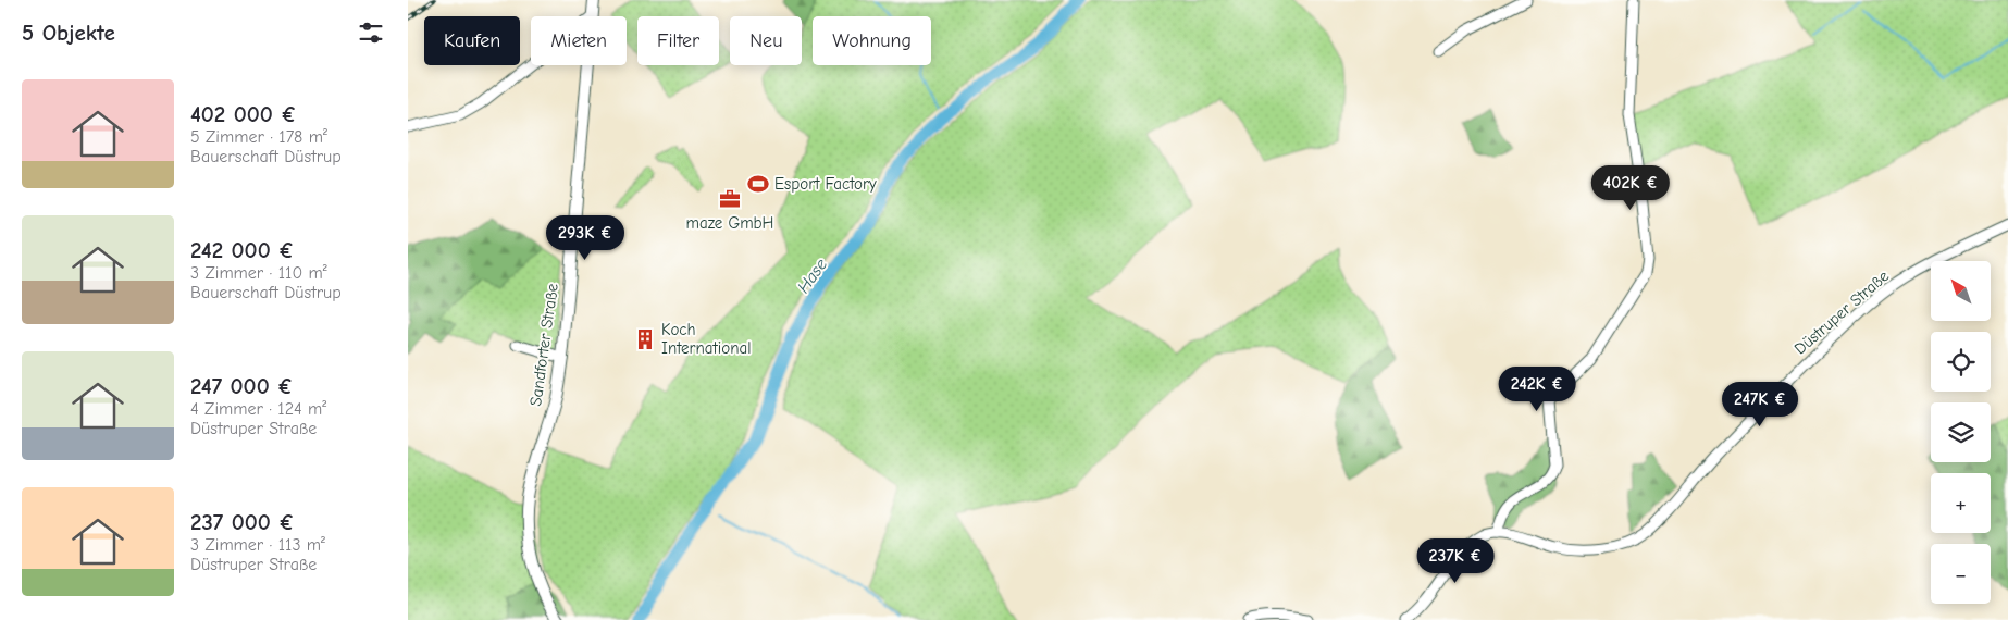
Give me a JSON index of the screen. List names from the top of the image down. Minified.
{"streets":{"street":["Düstruper Straße","Sandforter Straße"]},"water":["Hase"],"places":{"sports":["Esport Factory"],"office":["maze GmbH"],"building":["Koch International"]},"north":"top left","page":{"heading":"5 Objekte","chip":["Kaufen","Mieten","Filter","Neu","Wohnung"],"list":[{"name":"402 000 €","note":"5 Zimmer · 178 m² · Bauerschaft Düstrup"},{"name":"242 000 €","note":"3 Zimmer · 110 m² · Bauerschaft Düstrup"},{"name":"247 000 €","note":"4 Zimmer · 124 m² · Düstruper Straße"},{"name":"237 000 €","note":"3 Zimmer · 113 m² · Düstruper Straße"}],"price":["402K €","293K €","242K €","247K €","237K €"],"map_buttons":["+","−"]}}
